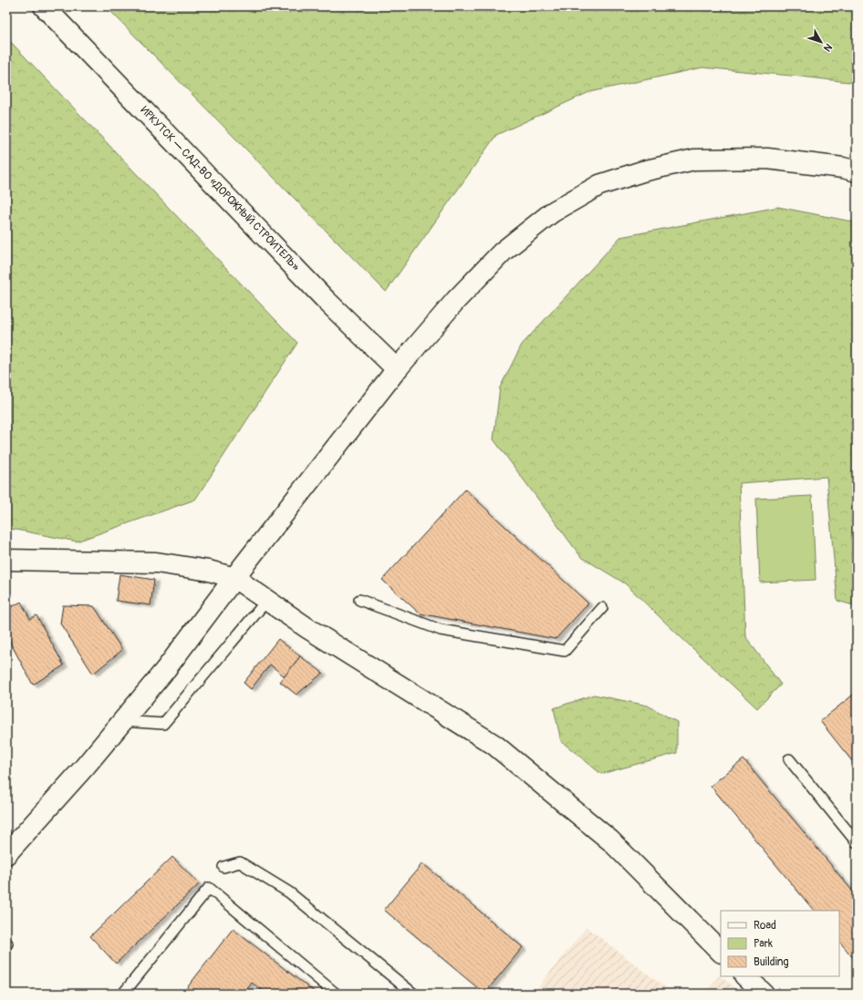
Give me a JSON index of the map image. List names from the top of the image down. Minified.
{"streets":{"street":["ИРКУТСК — САД-ВО «ДОРОЖНЫЙ СТРОИТЕЛЬ»"]},"legend":["Road","Park","Building"],"north":"bottom right"}
